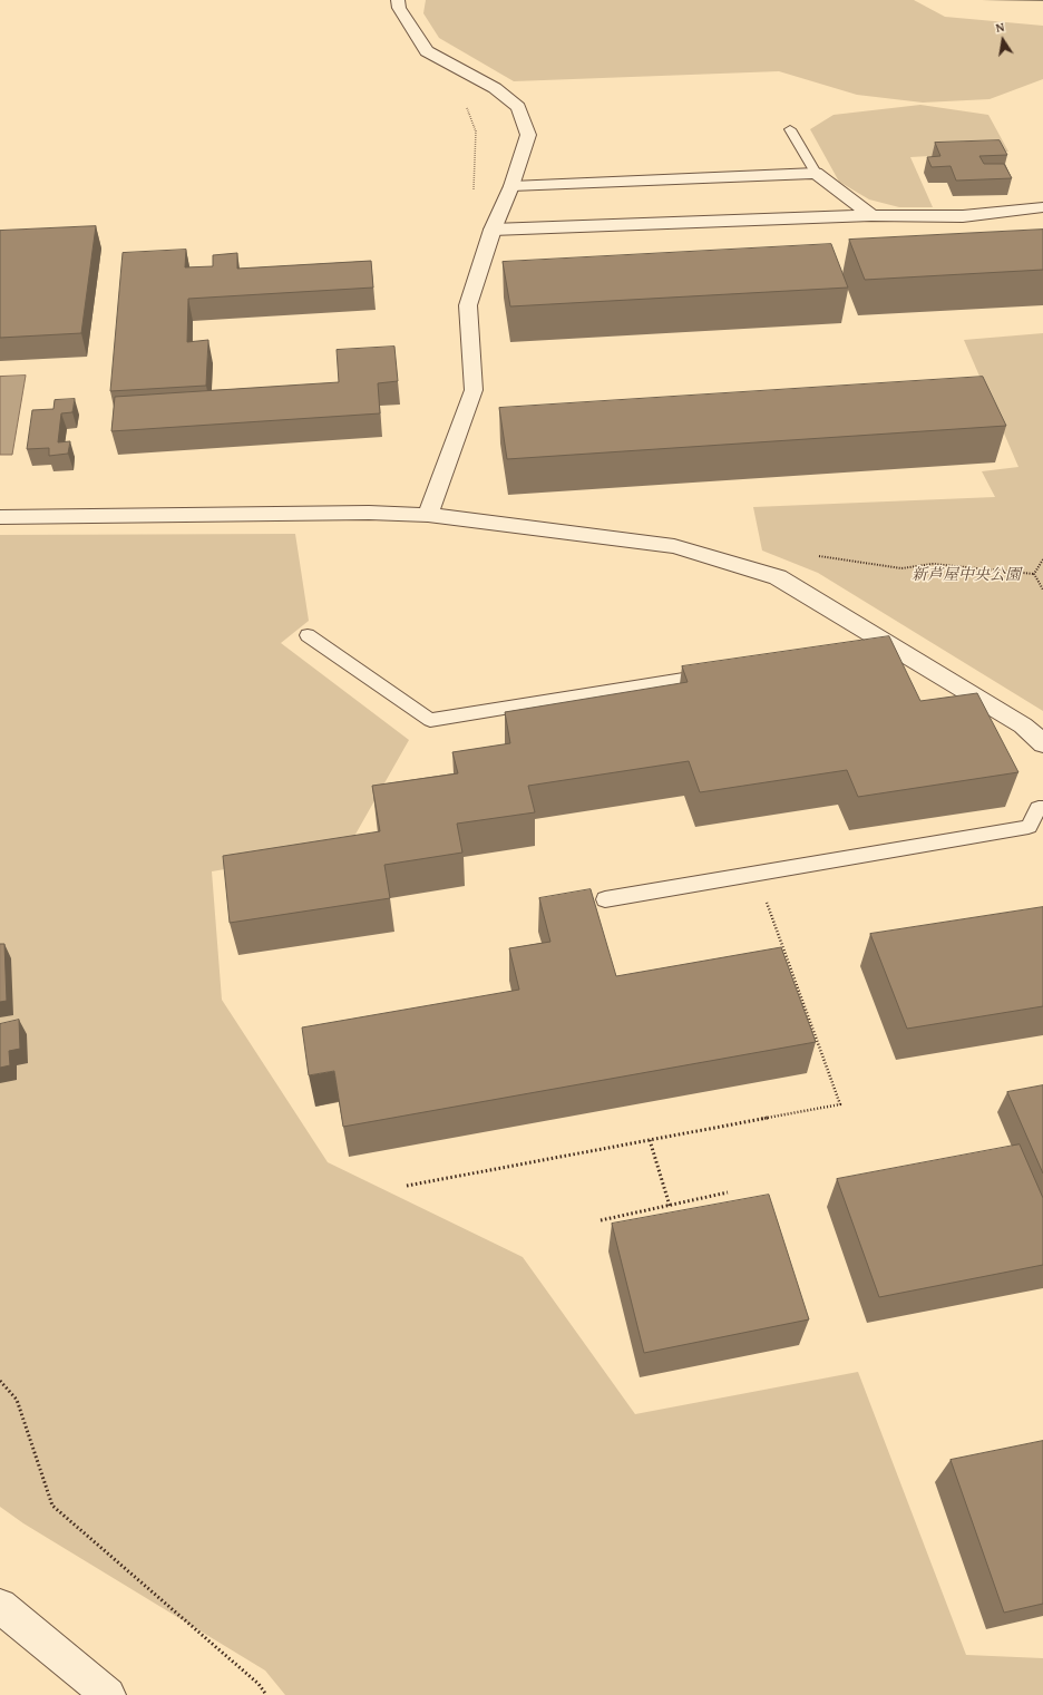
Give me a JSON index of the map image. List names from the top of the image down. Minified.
{"parks":["新芦屋中央公園"],"north":"top"}
